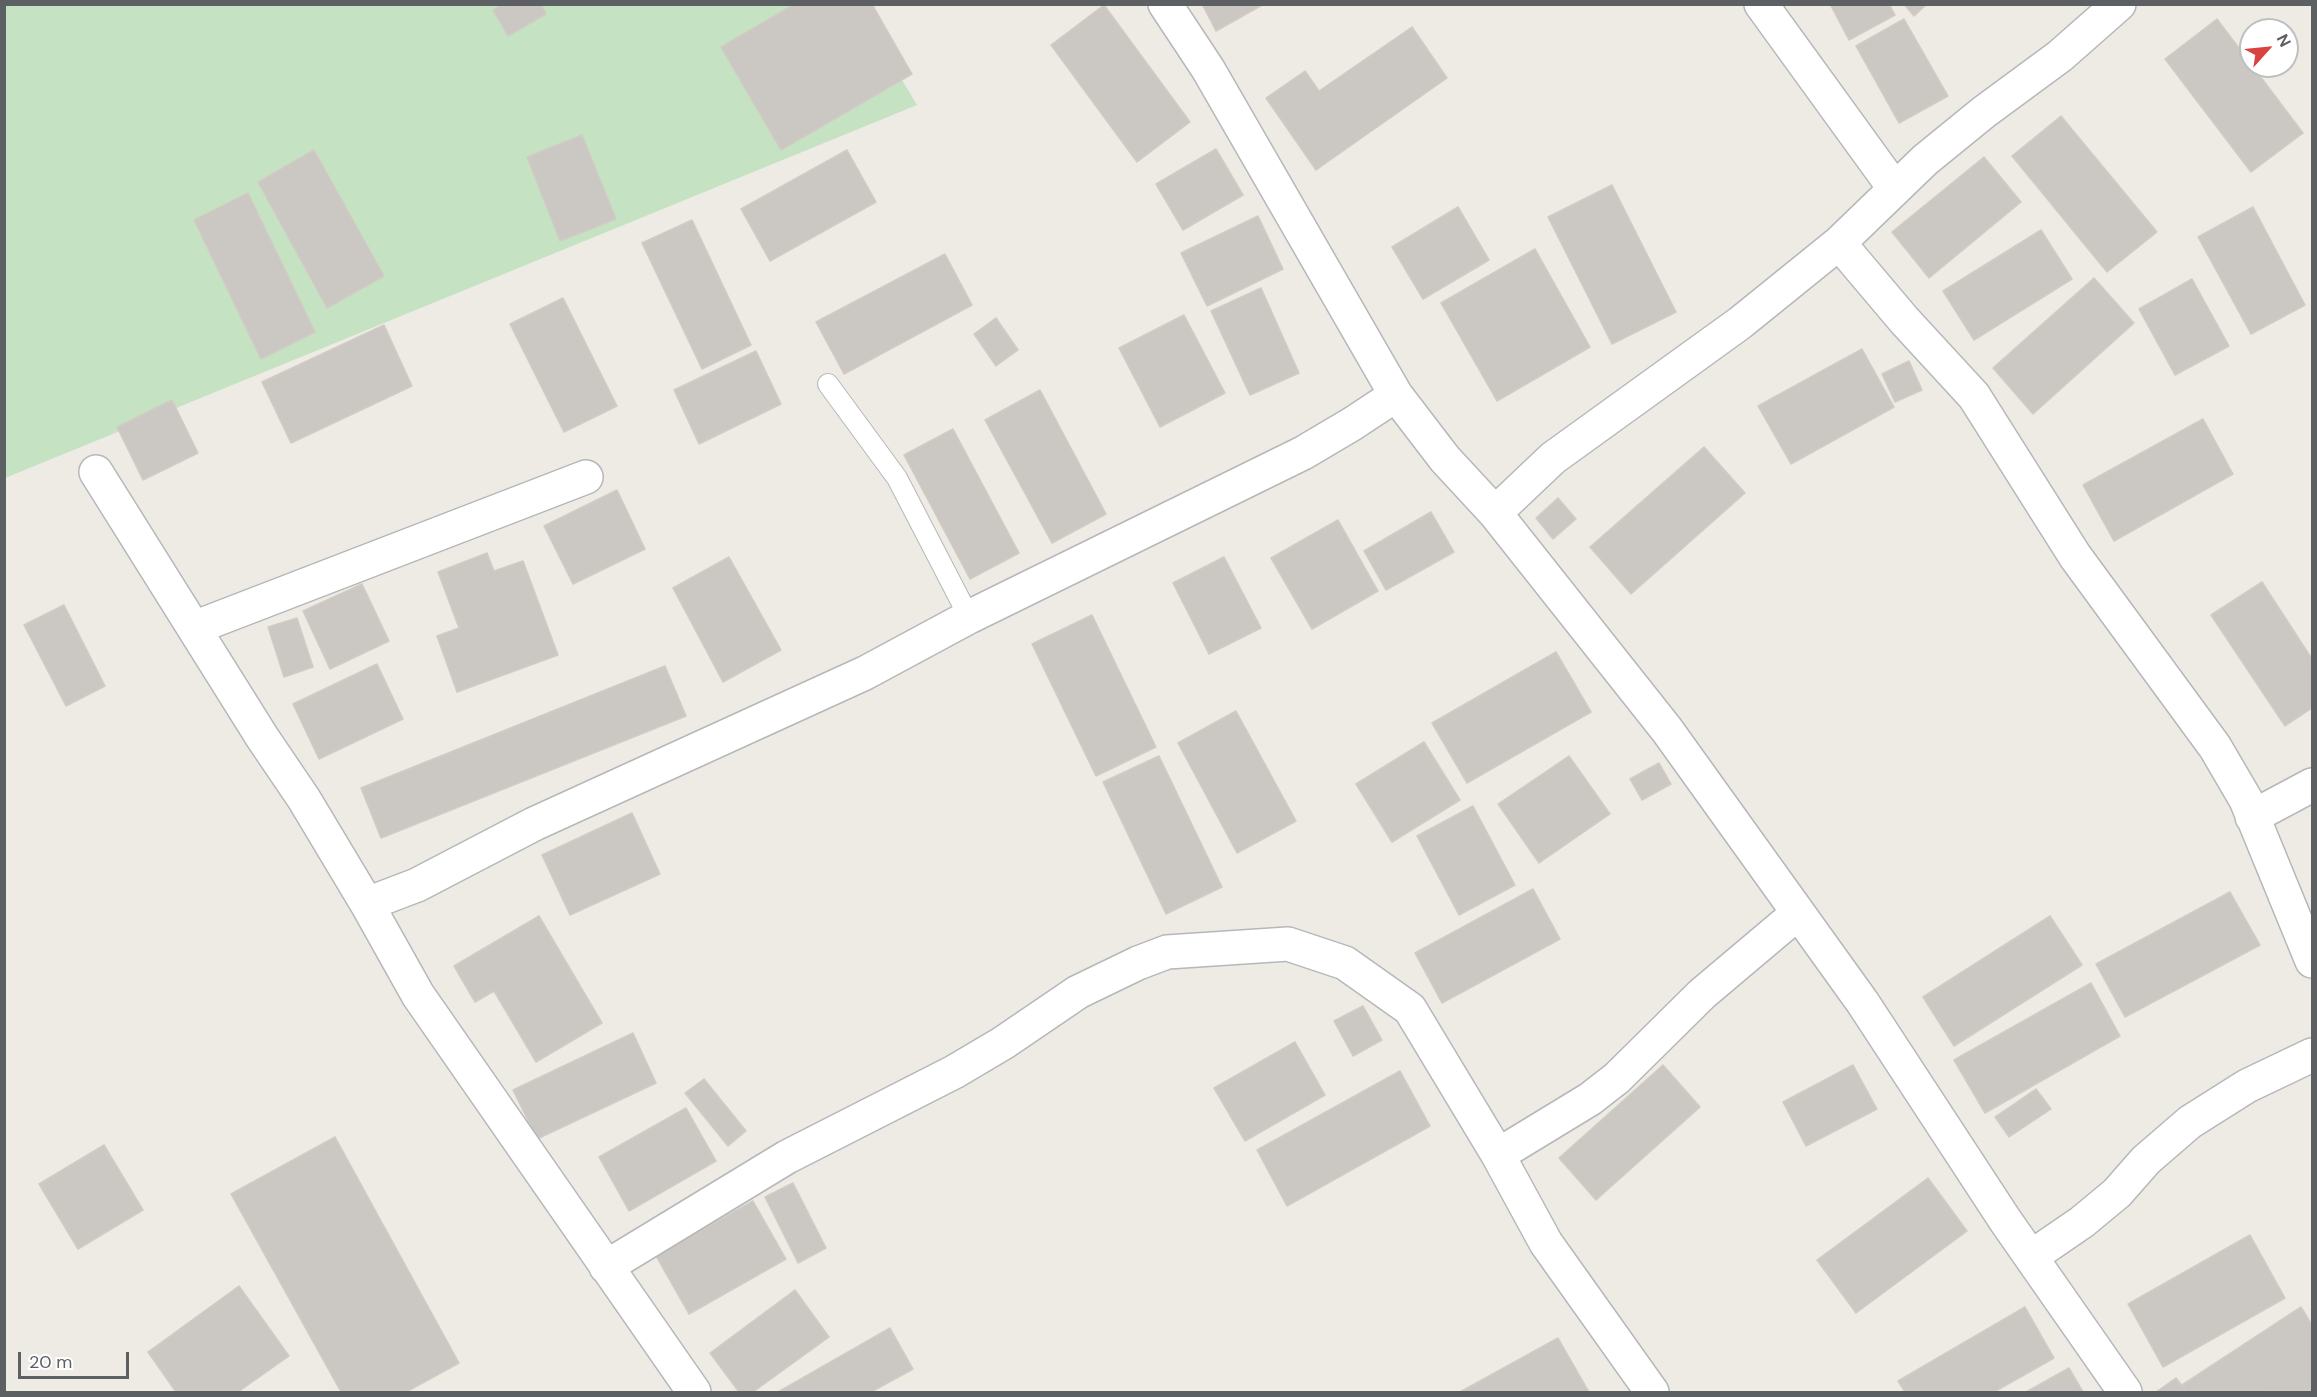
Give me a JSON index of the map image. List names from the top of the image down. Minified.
{"scale_bar":"20 m","north":"top right"}
